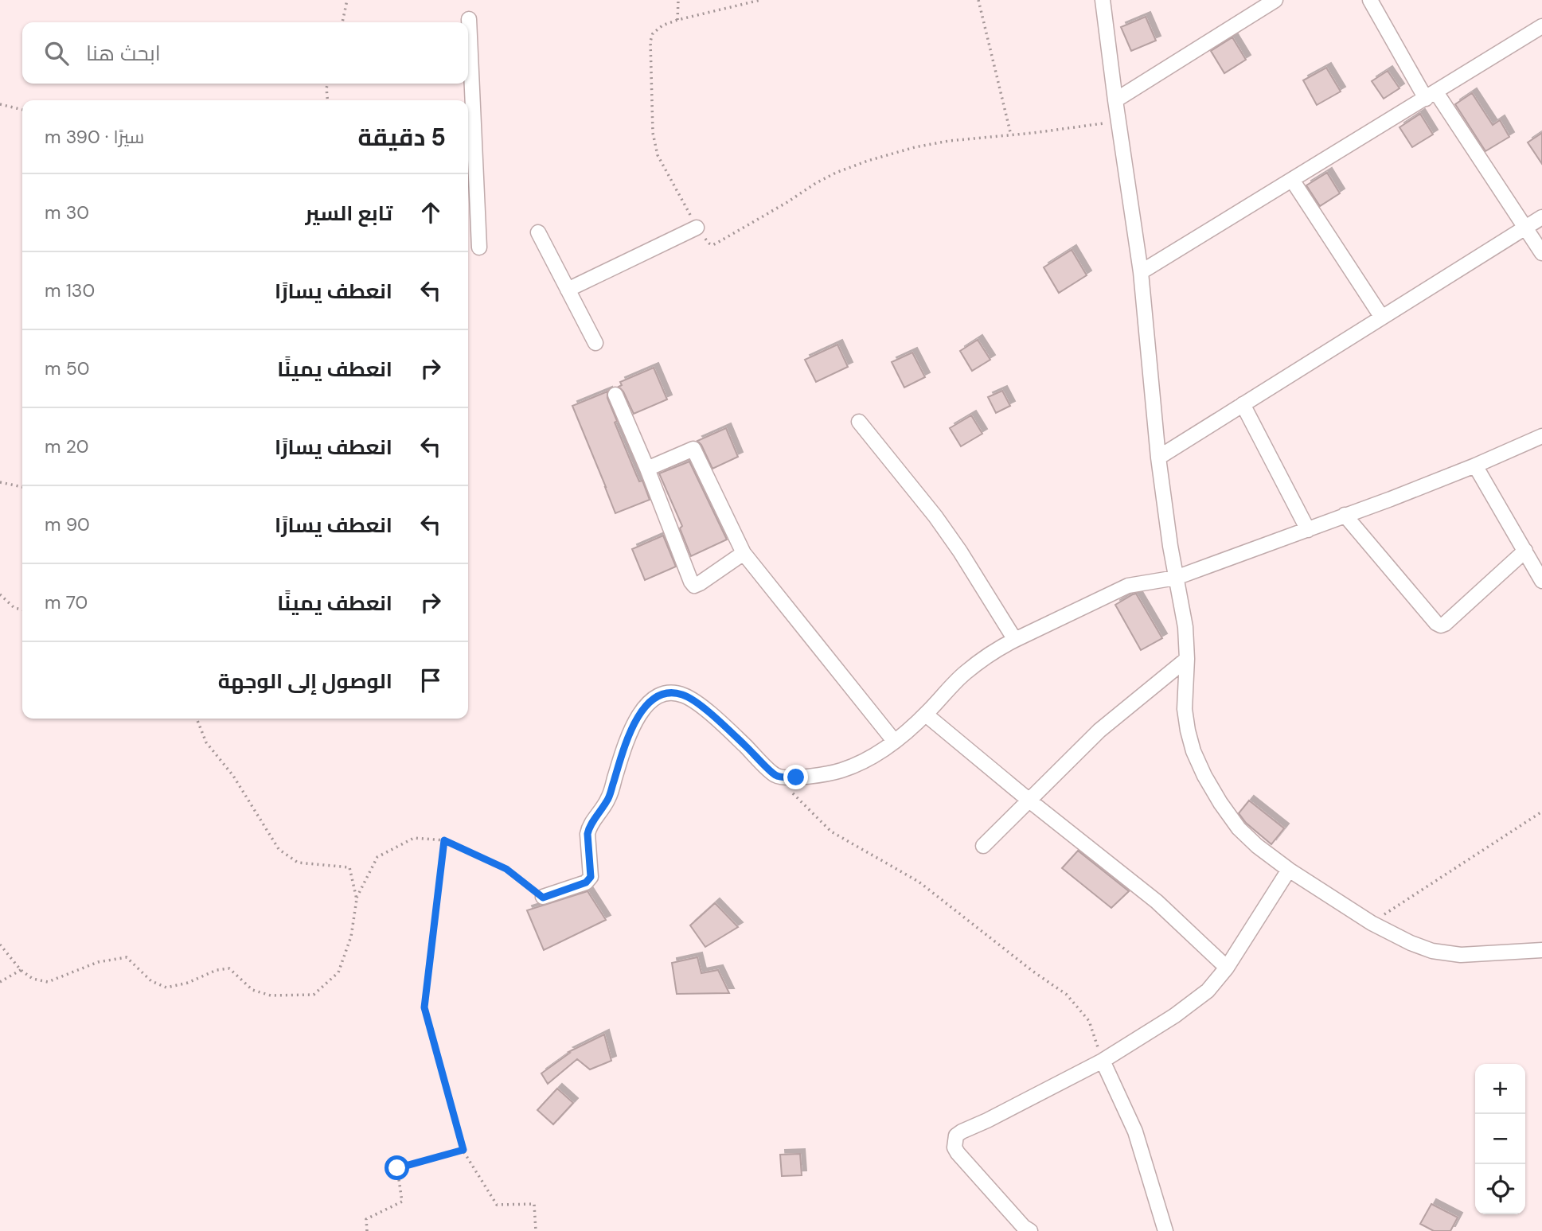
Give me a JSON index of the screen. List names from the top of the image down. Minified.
{"page":{"search":"ابحث هنا","heading":["5 دقيقة","سيرًا · 390 m"],"list":[["تابع السير","30 m"],["انعطف يسارًا","130 m"],["انعطف يمينًا","50 m"],["انعطف يسارًا","20 m"],["انعطف يسارًا","90 m"],["انعطف يمينًا","70 m"],"الوصول إلى الوجهة"],"map_buttons":["+","−"]}}
